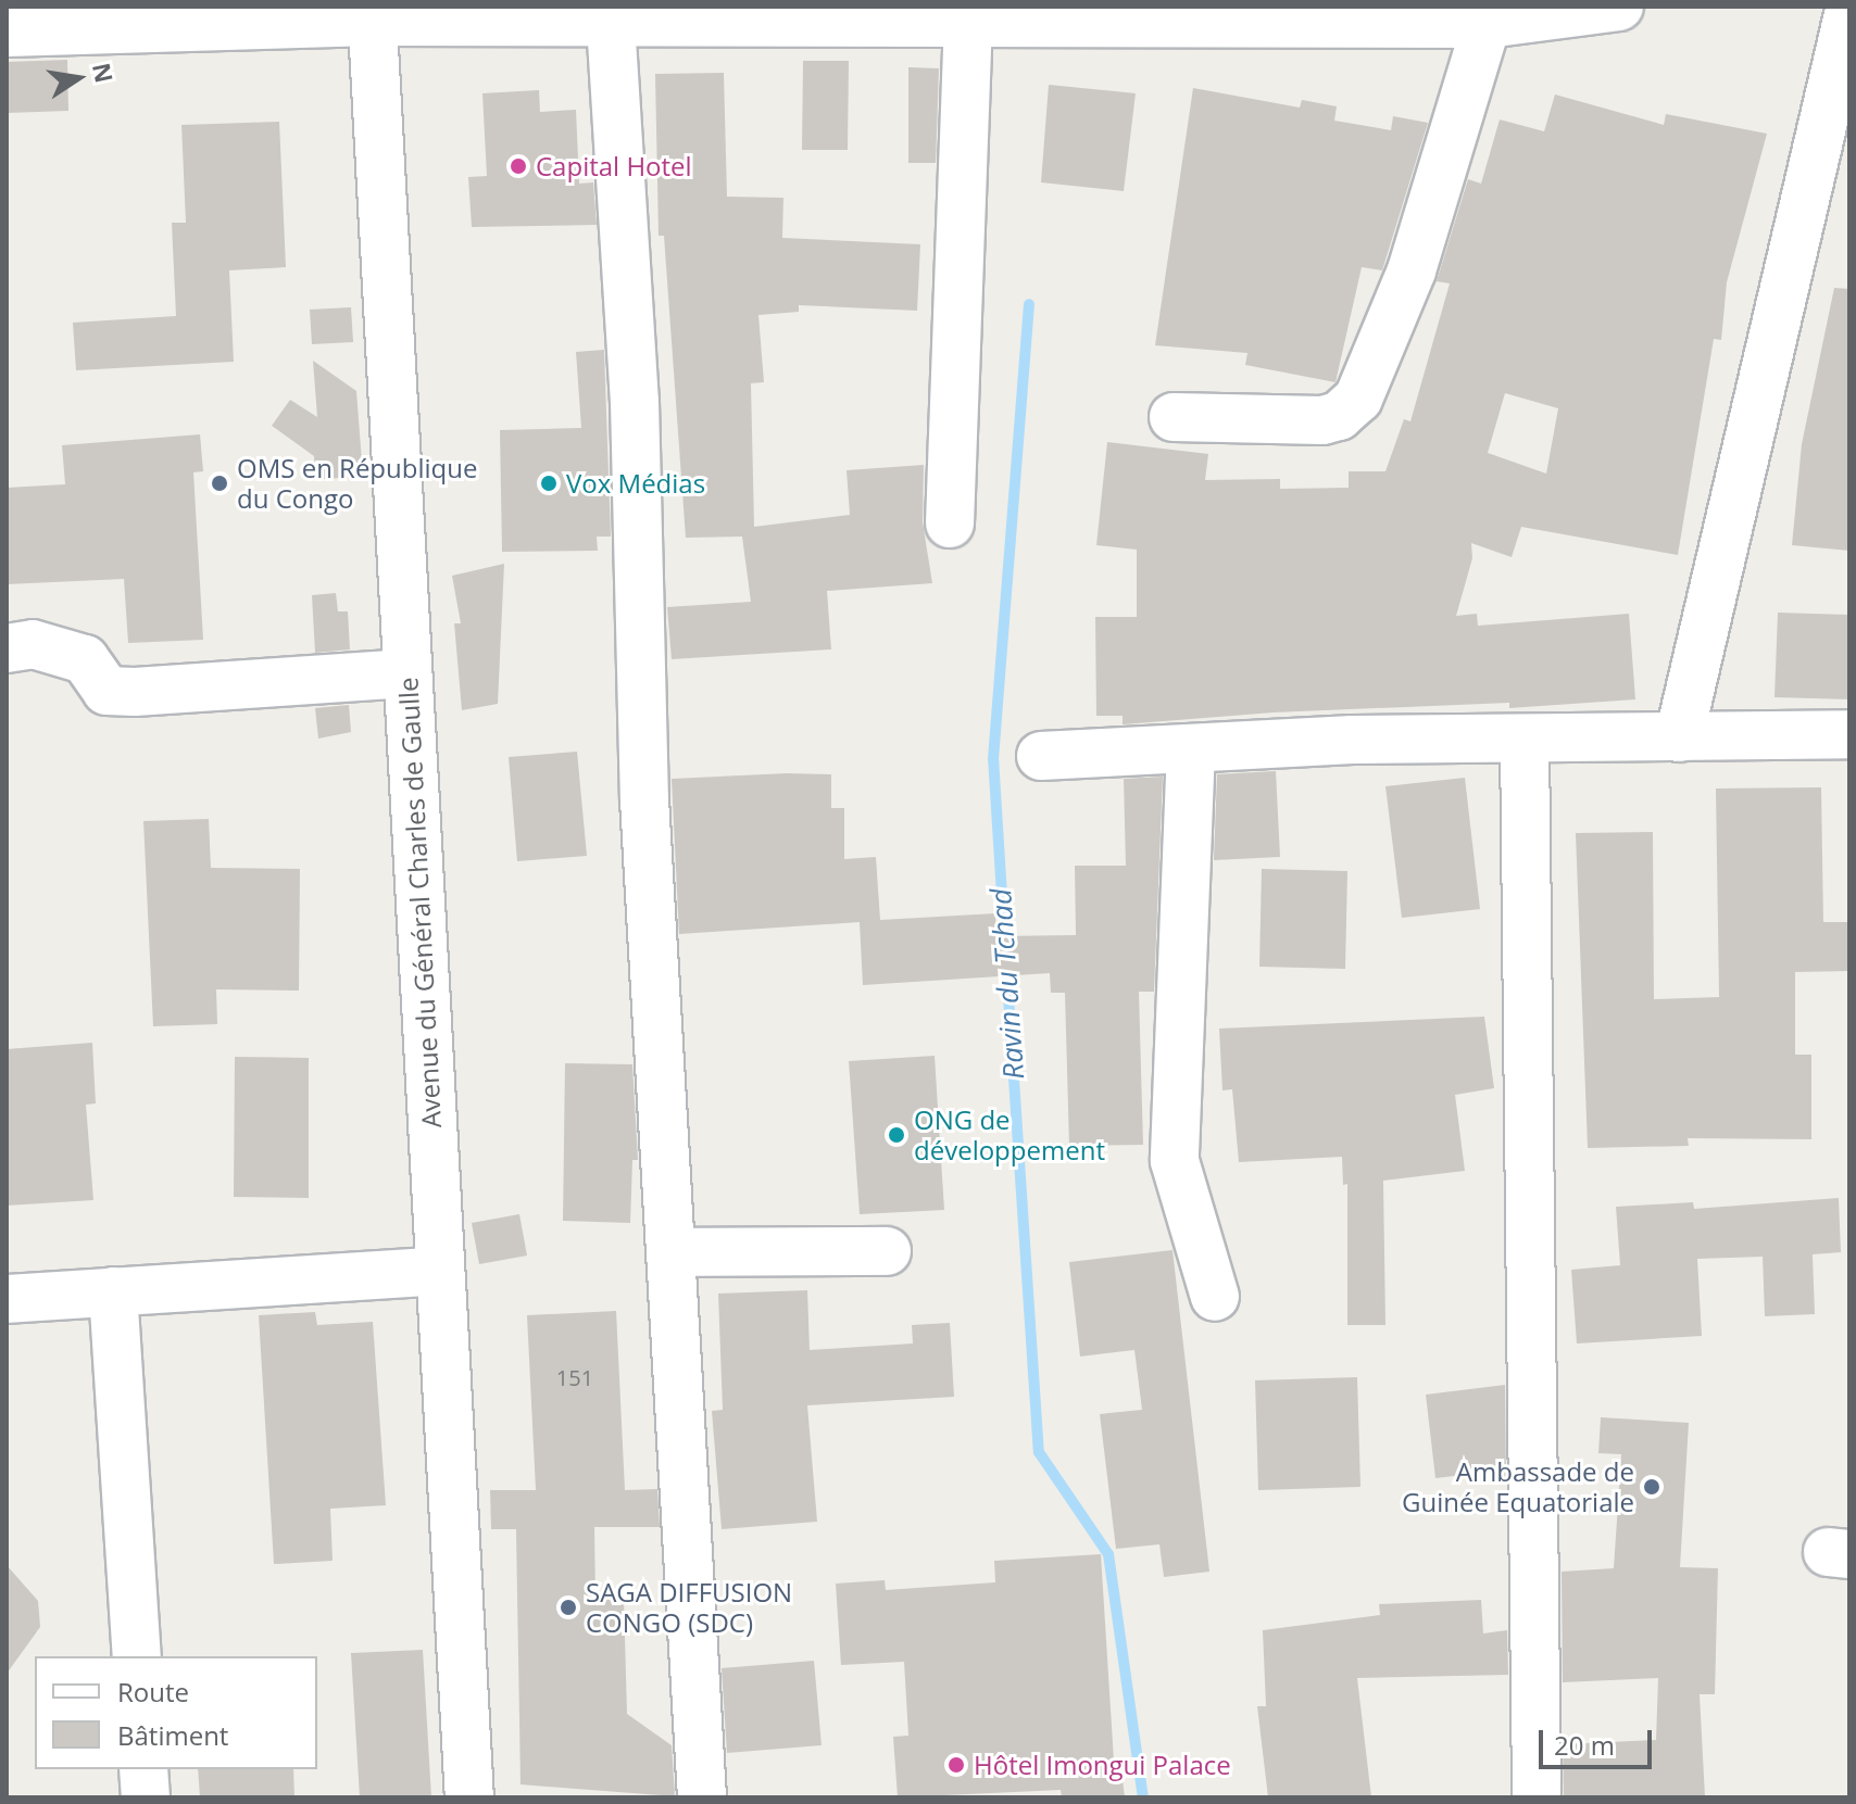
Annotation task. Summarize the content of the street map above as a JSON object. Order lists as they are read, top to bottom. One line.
{"streets":{"street":["Avenue du Général Charles de Gaulle"]},"water":["Ravin du Tchad"],"places":["Capital Hotel","OMS en République du Congo","Vox Médias","ONG de développement","Ambassade de Guinée Equatoriale","SAGA DIFFUSION CONGO (SDC)","Hôtel Imongui Palace"],"house_numbers":["151"],"legend":["Route","Bâtiment"],"scale_bar":"20 m","north":"right"}
